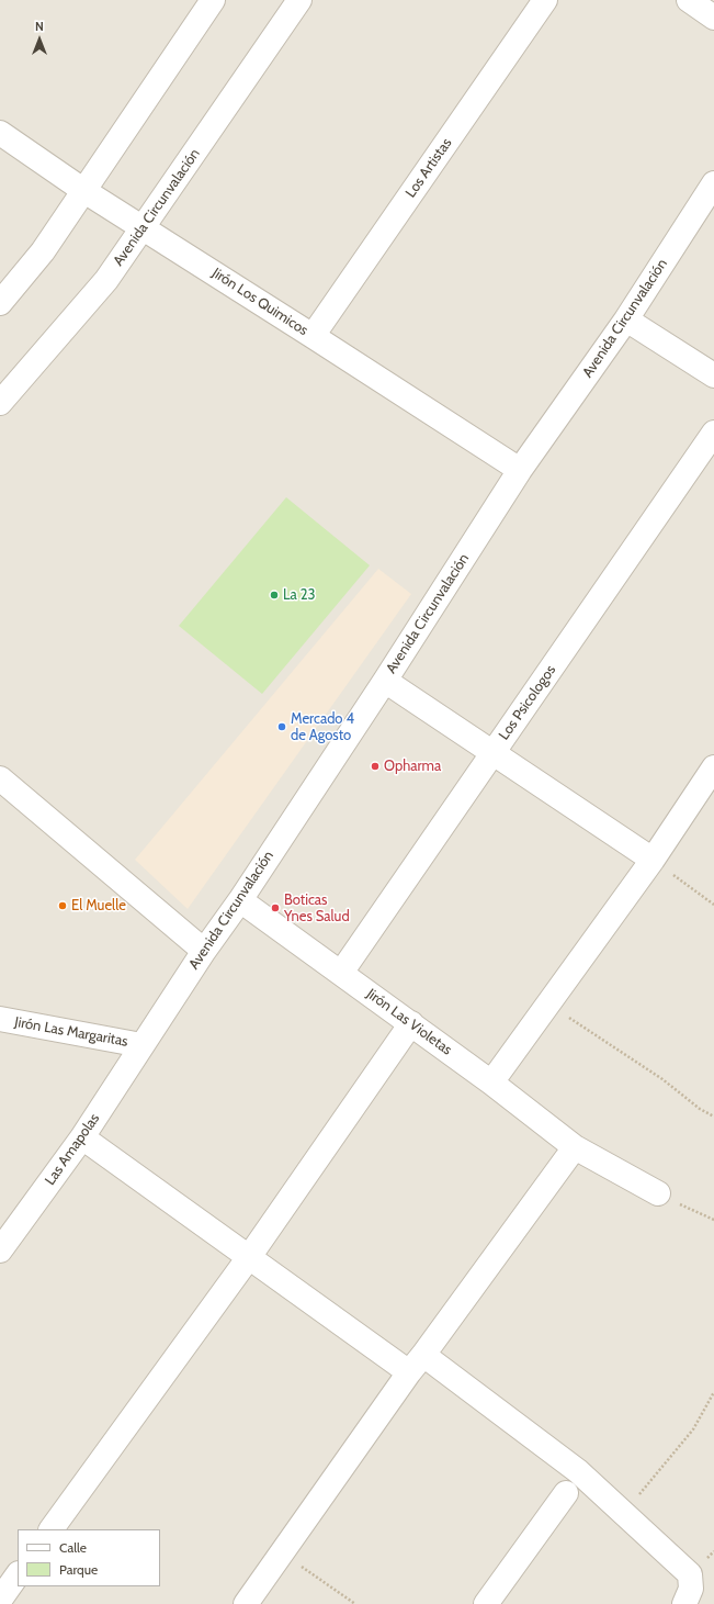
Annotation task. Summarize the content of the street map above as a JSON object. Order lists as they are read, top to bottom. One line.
{"streets":{"street":["Los Artistas","Avenida Circunvalación","Jirón Los Quimicos","Los Psicologos","Jirón Las Violetas","Jirón Las Margaritas","Las Amapolas"]},"crossings":[["Los Artistas","Jirón Los Quimicos"],["Avenida Circunvalación","Jirón Los Quimicos"],["Avenida Circunvalación","Jirón Las Violetas"],["Avenida Circunvalación","Jirón Las Margaritas"],["Avenida Circunvalación","Las Amapolas"],["Los Psicologos","Jirón Las Violetas"],["Jirón Las Margaritas","Las Amapolas"]],"places":["La 23","Mercado 4 de Agosto","Opharma","El Muelle","Boticas Ynes Salud"],"legend":["Calle","Parque"],"north":"top"}
